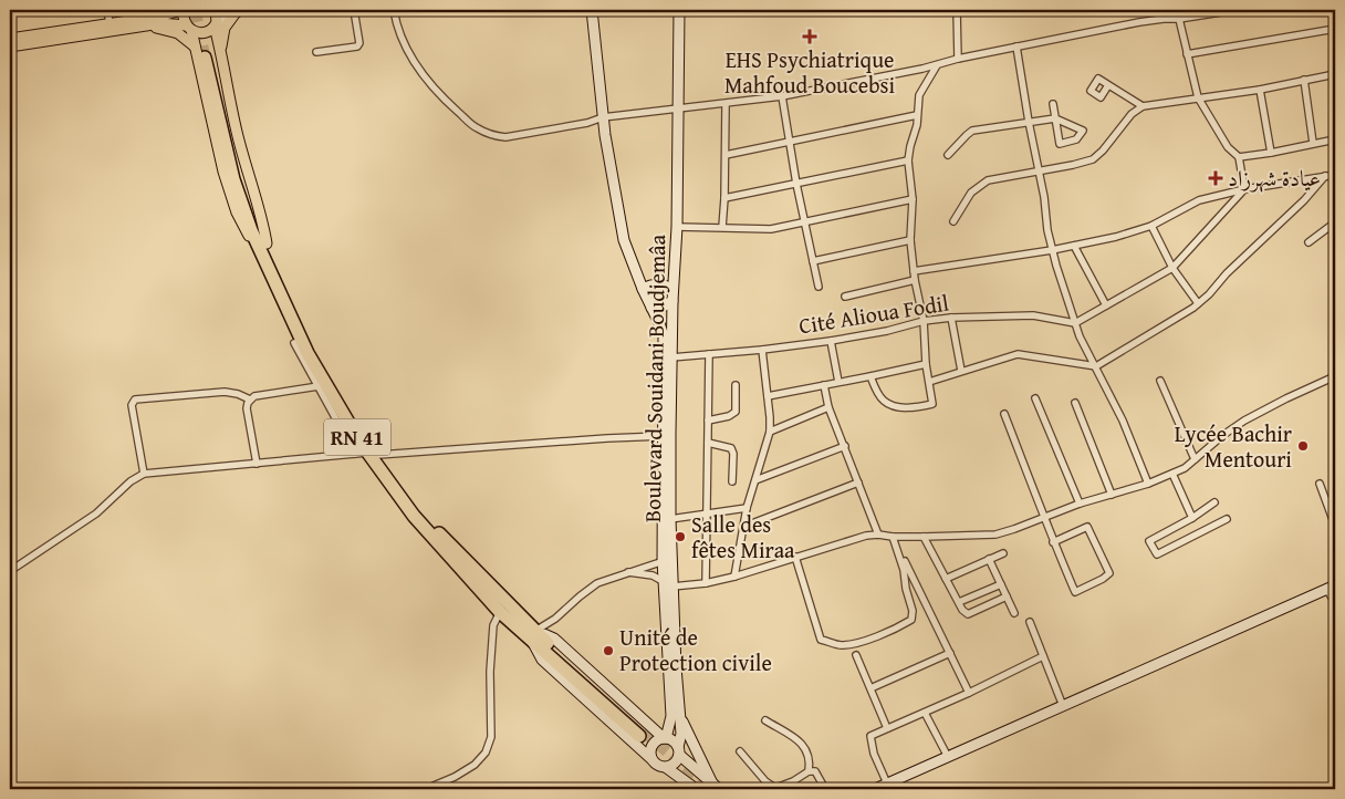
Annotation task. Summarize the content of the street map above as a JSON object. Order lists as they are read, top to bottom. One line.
{"streets":{"highway":["RN 41"],"main road":["Boulevard Souidani Boudjemâa"],"street":["Cité Alioua Fodil"]},"crossings":[["Cité Alioua Fodil","Boulevard Souidani Boudjemâa"]],"places":{"health":["EHS Psychiatrique Mahfoud Boucebsi","عيادة شهرزاد"],"other":["Lycée Bachir Mentouri","Salle des fêtes Miraa","Unité de Protection civile"]}}
